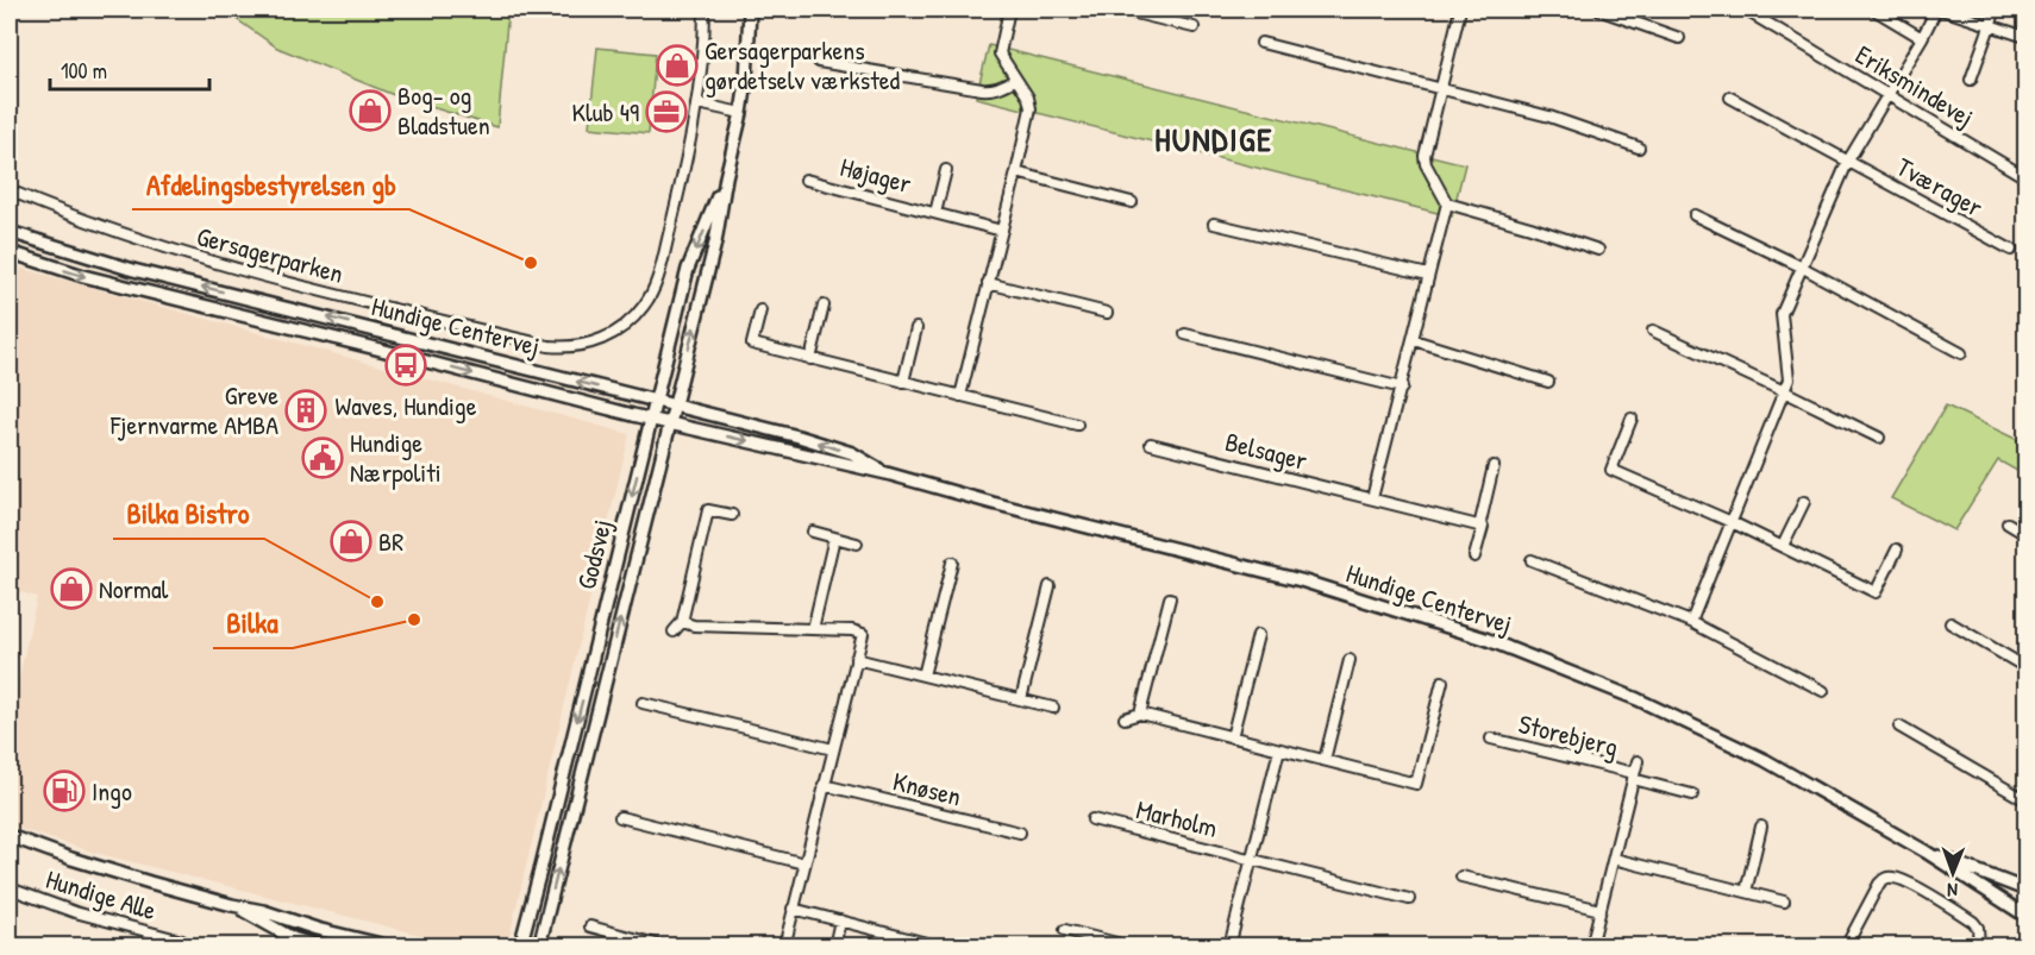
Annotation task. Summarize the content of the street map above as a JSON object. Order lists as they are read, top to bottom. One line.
{"streets":{"street":["Eriksmindevej","Højager","Tværager","Gersagerparken","Hundige Centervej","Belsager","Godsvej","Storebjerg","Knøsen","Marholm","Hundige Alle"]},"crossings":[["Hundige Centervej","Godsvej"]],"districts":["HUNDIGE"],"places":{"shop":["Gersagerparkens gørdetselv værksted","Bog- og Bladstuen","BR","Normal"],"office":["Klub 49"],"other":["Afdelingsbestyrelsen gb","Bilka Bistro","Bilka"],"bus stop":["Waves, Hundige"],"building":["Greve Fjernvarme AMBA"],"public building":["Hundige Nærpoliti"],"fuel station":["Ingo"]},"scale_bar":"100 m","north":"bottom"}
